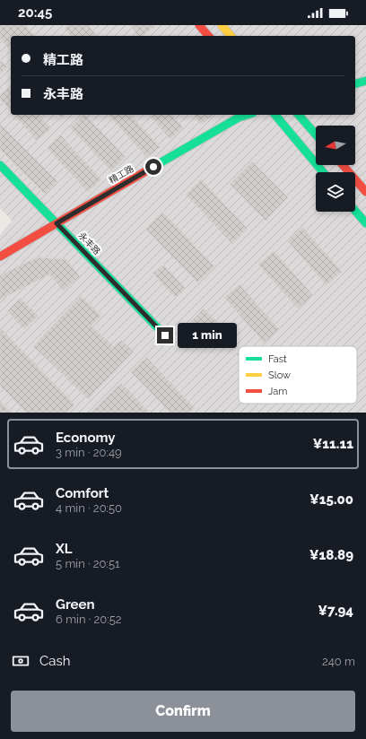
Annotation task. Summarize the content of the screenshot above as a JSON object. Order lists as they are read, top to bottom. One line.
{"streets":{"street":["精工路","永丰路"]},"crossings":[["精工路","永丰路"]],"legend":["Fast","Slow","Jam"],"north":"left","page":{"status":"20:45","banner":["精工路","永丰路"],"bubble":"1 min","list":[{"name":"Economy","note":"3 min · 20:49","value":"¥11.11"},{"name":"Comfort","note":"4 min · 20:50","value":"¥15.00"},{"name":"XL","note":"5 min · 20:51","value":"¥18.89"},{"name":"Green","note":"6 min · 20:52","value":"¥7.94"}],"pay":["Cash","240 m"],"buttons":"Confirm"}}
